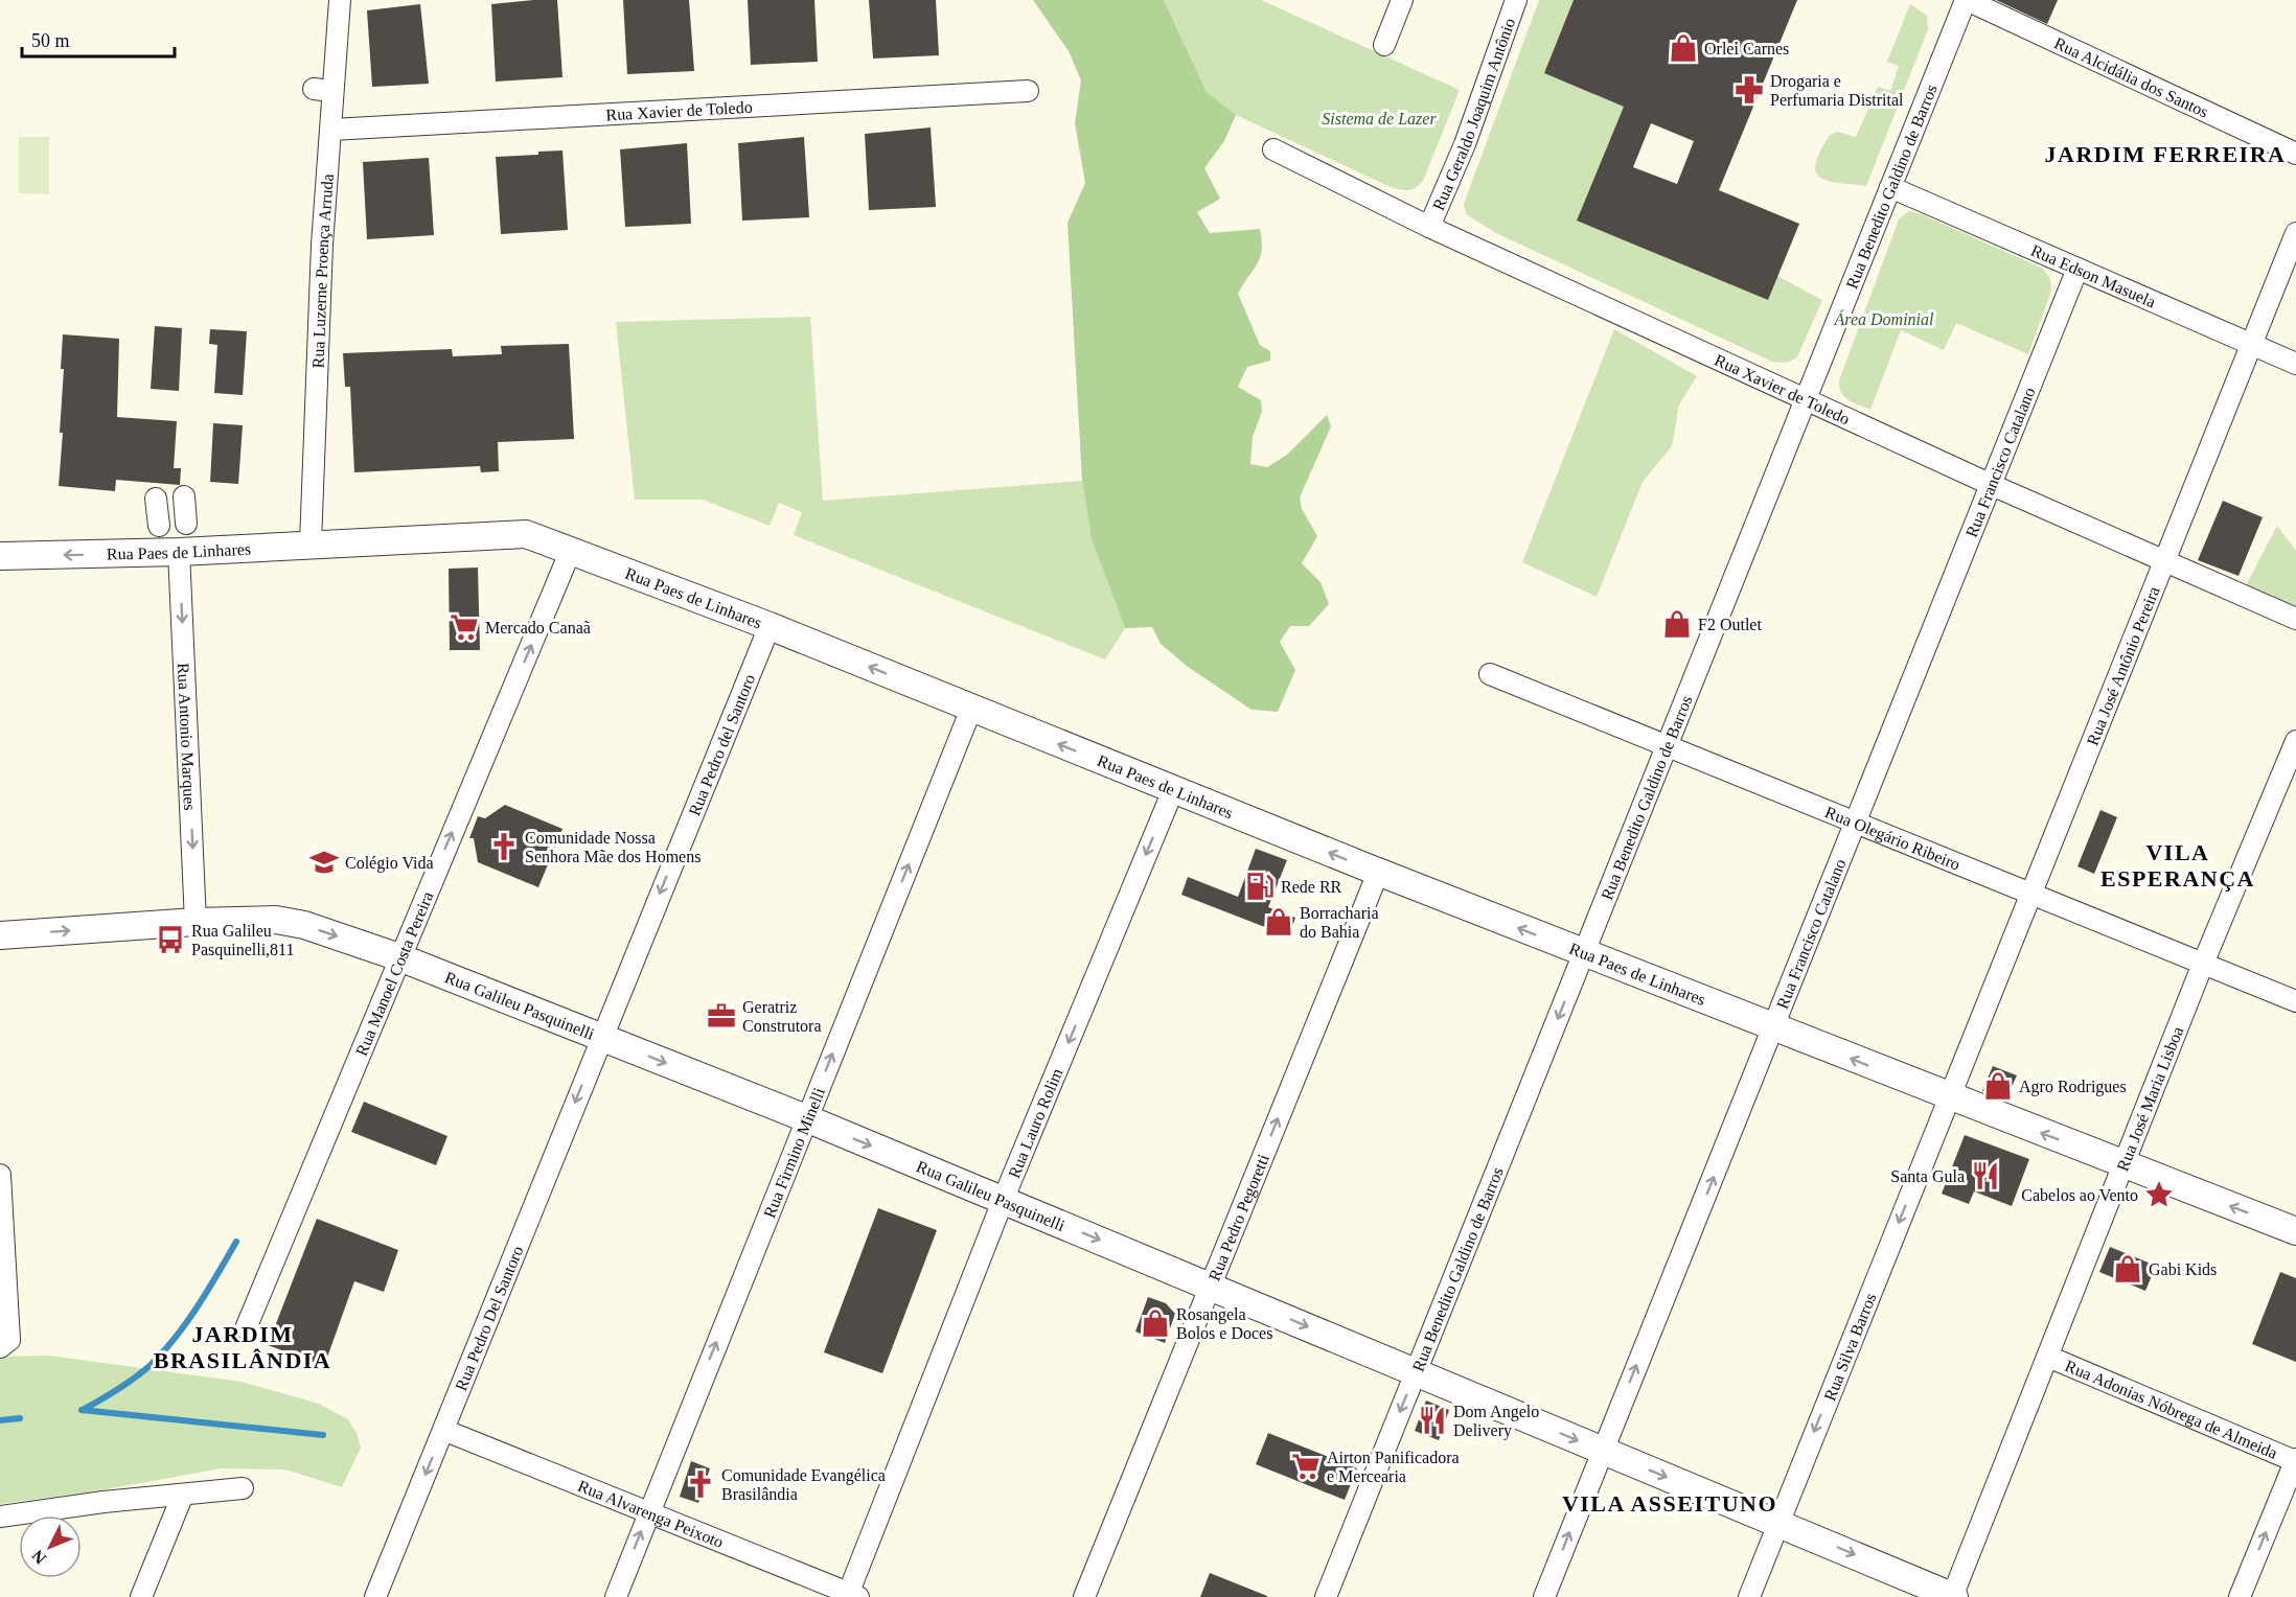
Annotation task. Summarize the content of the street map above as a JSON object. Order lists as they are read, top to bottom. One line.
{"streets":{"street":["Rua Alcidália dos Santos","Rua Xavier de Toledo","Rua Geraldo Joaquim Antônio","Rua Benedito Galdino de Barros","Rua Luzerne Proença Arruda","Rua Edson Masuela","Rua Francisco Catalano","Rua Paes de Linhares","Rua José Antônio Pereira","Rua Antonio Marques","Rua Pedro del Santoro","Rua Olegário Ribeiro","Rua Manoel Costa Pereira","Rua Galileu Pasquinelli","Rua José Maria Lisboa","Rua Lauro Rolim","Rua Firmino Minelli","Rua Pedro Pegoretti","Rua Pedro Del Santoro","Rua Silva Barros","Rua Adonias Nóbrega de Almeida","Rua Alvarenga Peixoto"]},"crossings":[["Rua Alcidália dos Santos","Rua Benedito Galdino de Barros"],["Rua Xavier de Toledo","Rua Geraldo Joaquim Antônio"],["Rua Xavier de Toledo","Rua Benedito Galdino de Barros"],["Rua Xavier de Toledo","Rua Luzerne Proença Arruda"],["Rua Xavier de Toledo","Rua Francisco Catalano"],["Rua Xavier de Toledo","Rua José Antônio Pereira"],["Rua Benedito Galdino de Barros","Rua Edson Masuela"],["Rua Benedito Galdino de Barros","Rua Paes de Linhares"],["Rua Benedito Galdino de Barros","Rua Olegário Ribeiro"],["Rua Benedito Galdino de Barros","Rua Galileu Pasquinelli"],["Rua Luzerne Proença Arruda","Rua Paes de Linhares"],["Rua Edson Masuela","Rua Francisco Catalano"],["Rua Edson Masuela","Rua José Antônio Pereira"],["Rua Francisco Catalano","Rua Paes de Linhares"],["Rua Francisco Catalano","Rua Olegário Ribeiro"],["Rua Francisco Catalano","Rua Galileu Pasquinelli"],["Rua Paes de Linhares","Rua José Antônio Pereira"],["Rua Paes de Linhares","Rua Antonio Marques"],["Rua Paes de Linhares","Rua Pedro del Santoro"],["Rua Paes de Linhares","Rua Manoel Costa Pereira"],["Rua Paes de Linhares","Rua José Maria Lisboa"],["Rua Paes de Linhares","Rua Lauro Rolim"],["Rua Paes de Linhares","Rua Firmino Minelli"],["Rua Paes de Linhares","Rua Pedro Pegoretti"],["Rua Paes de Linhares","Rua Silva Barros"],["Rua José Antônio Pereira","Rua Olegário Ribeiro"],["Rua José Antônio Pereira","Rua Silva Barros"],["Rua Antonio Marques","Rua Galileu Pasquinelli"],["Rua Pedro del Santoro","Rua Galileu Pasquinelli"],["Rua Pedro del Santoro","Rua Pedro Del Santoro"],["Rua Olegário Ribeiro","Rua José Maria Lisboa"],["Rua Manoel Costa Pereira","Rua Galileu Pasquinelli"],["Rua Galileu Pasquinelli","Rua José Maria Lisboa"],["Rua Galileu Pasquinelli","Rua Lauro Rolim"],["Rua Galileu Pasquinelli","Rua Firmino Minelli"],["Rua Galileu Pasquinelli","Rua Pedro Pegoretti"],["Rua Galileu Pasquinelli","Rua Pedro Del Santoro"],["Rua Galileu Pasquinelli","Rua Silva Barros"],["Rua José Maria Lisboa","Rua Adonias Nóbrega de Almeida"],["Rua Lauro Rolim","Rua Alvarenga Peixoto"],["Rua Firmino Minelli","Rua Alvarenga Peixoto"],["Rua Pedro Del Santoro","Rua Alvarenga Peixoto"]],"one_way":["Rua Benedito Galdino de Barros","Rua Francisco Catalano","Rua Paes de Linhares","Rua Antonio Marques","Rua Pedro del Santoro","Rua Manoel Costa Pereira","Rua Galileu Pasquinelli","Rua Lauro Rolim","Rua Firmino Minelli","Rua Pedro Pegoretti","Rua Pedro Del Santoro","Rua Silva Barros"],"districts":["JARDIM FERREIRA","VILA ESPERANÇA","JARDIM BRASILÂNDIA","VILA ASSEITUNO"],"parks":["Sistema de Lazer","Área Dominial"],"places":{"shop":["Orlei Carnes","F2 Outlet","Borracharia do Bahia","Agro Rodrigues","Gabi Kids","Rosangela Bolos e Doces"],"pharmacy":["Drogaria e Perfumaria Distrital"],"supermarket":["Mercado Canaã","Airton Panificadora e Mercearia"],"church":["Comunidade Nossa Senhora Mãe dos Homens","Comunidade Evangélica Brasilândia"],"school or university":["Colégio Vida"],"fuel station":["Rede RR"],"bus stop":["Rua Galileu Pasquinelli,811"],"office":["Geratriz Construtora"],"restaurant":["Santa Gula","Dom Angelo Delivery"],"place":["Cabelos ao Vento"]},"scale_bar":"50 m","north":"bottom left"}
